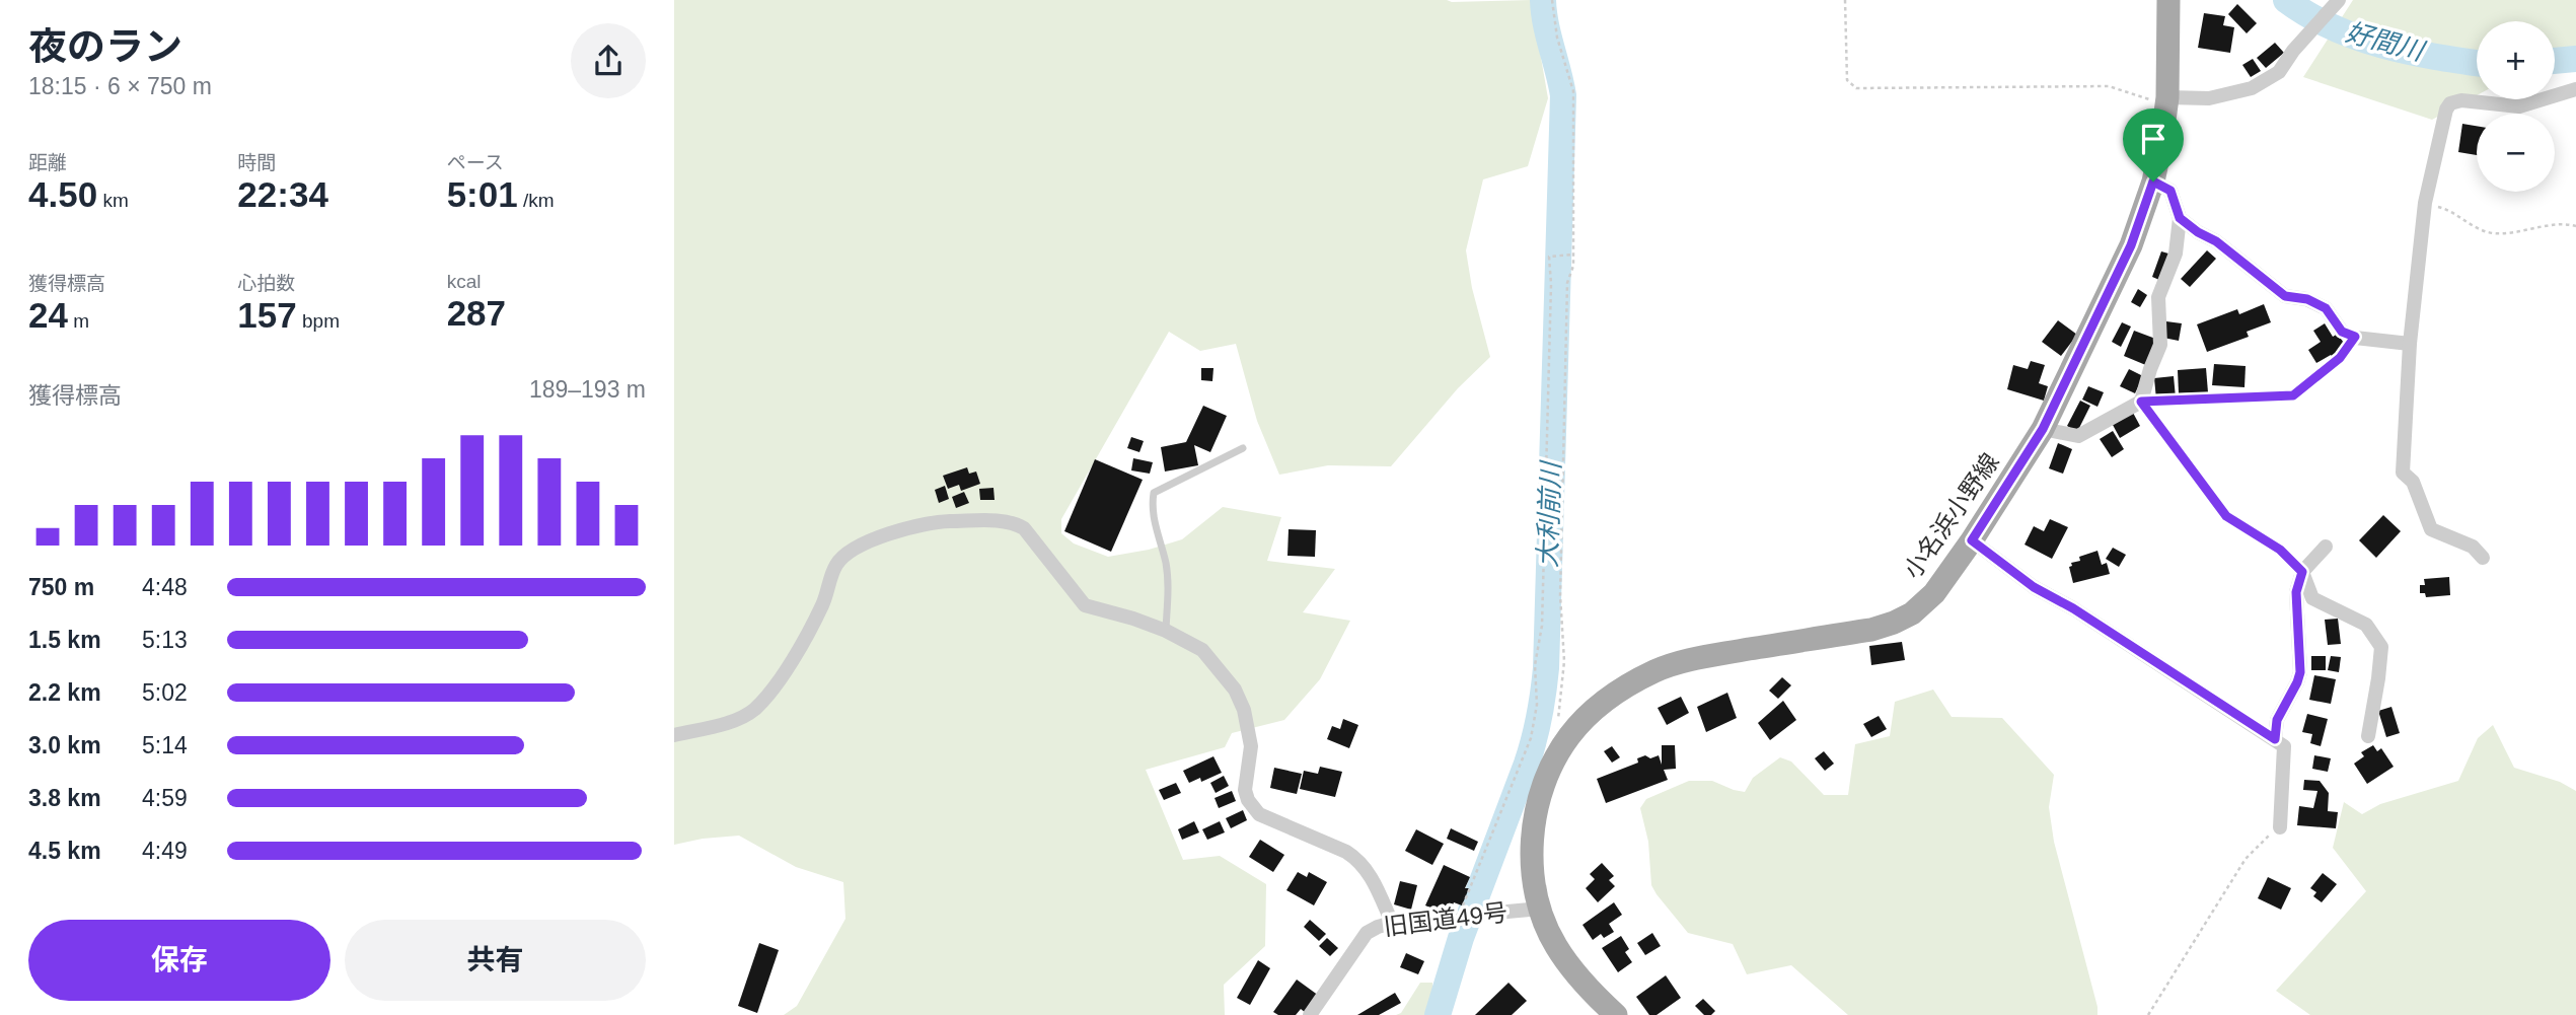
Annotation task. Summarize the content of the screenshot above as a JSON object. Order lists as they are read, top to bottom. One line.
{"streets":{"main road":["小名浜小野線"],"street":["旧国道49号"]},"crossings":[["小名浜小野線","旧国道49号"]],"water":["好間川","大利前川"],"page":{"heading":["夜のラン","18:15 · 6 × 750 m"],"map_buttons":["+","−"],"stats":[["距離","4.50 km"],["時間","22:34"],["ペース","5:01 /km"],["獲得標高","24 m"],["心拍数","157 bpm"],["kcal","287"]],"chart":["獲得標高","189–193 m"],"list":[{"name":"750 m","note":"4:48"},{"name":"1.5 km","note":"5:13"},{"name":"2.2 km","note":"5:02"},{"name":"3.0 km","note":"5:14"},{"name":"3.8 km","note":"4:59"},{"name":"4.5 km","note":"4:49"}],"buttons":["保存","共有"]}}
